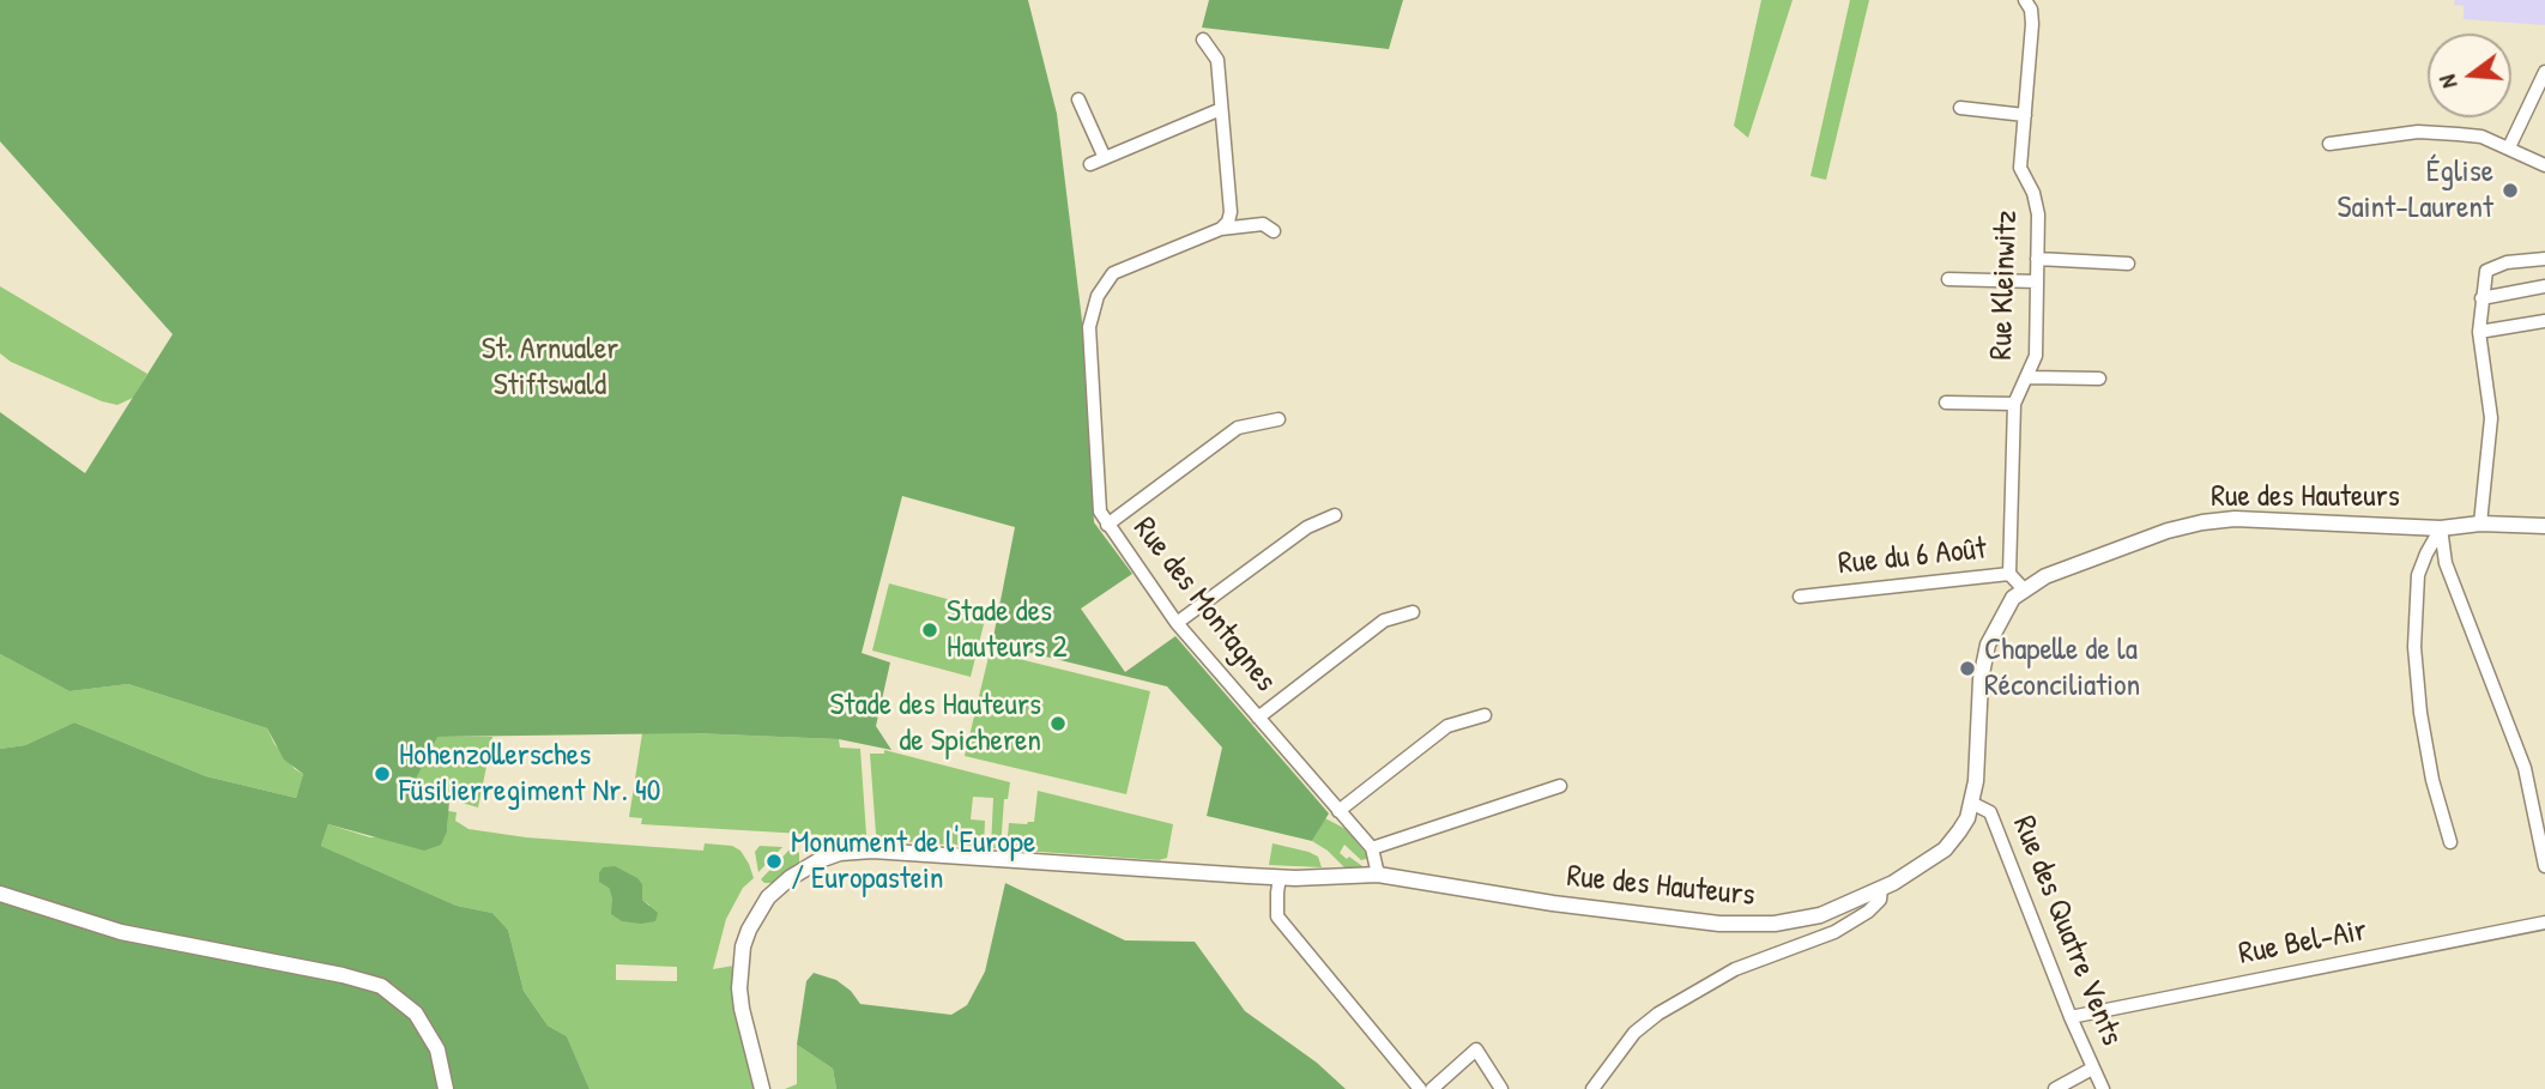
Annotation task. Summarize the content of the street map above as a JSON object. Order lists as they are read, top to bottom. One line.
{"streets":{"street":["Rue Kleinwitz","Rue des Hauteurs","Rue du 6 Août","Rue des Montagnes","Rue des Quatre Vents","Rue Bel-Air"]},"crossings":[["Rue Kleinwitz","Rue du 6 Août"],["Rue des Hauteurs","Rue du 6 Août"],["Rue des Hauteurs","Rue des Montagnes"],["Rue des Hauteurs","Rue des Quatre Vents"],["Rue des Quatre Vents","Rue Bel-Air"]],"parks":["St. Arnualer Stiftswald"],"places":["Église Saint-Laurent","Stade des Hauteurs 2","Chapelle de la Réconciliation","Stade des Hauteurs de Spicheren","Hohenzollersches Füsilierregiment Nr. 40","Monument de l'Europe / Europastein"],"north":"left"}
